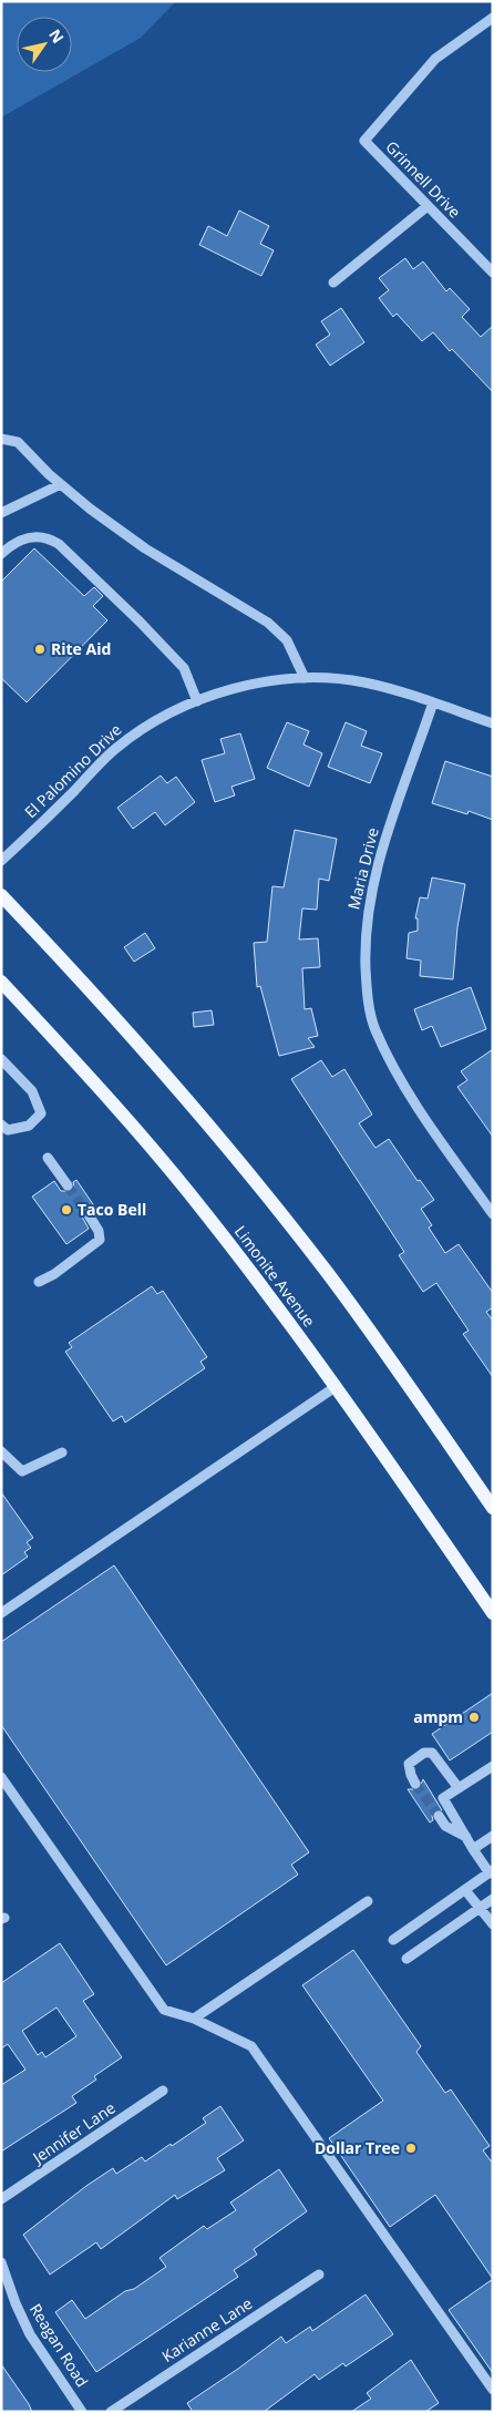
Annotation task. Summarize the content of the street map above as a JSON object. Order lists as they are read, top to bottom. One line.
{"streets":{"main road":["Limonite Avenue"],"street":["Grinnell Drive","El Palomino Drive","Maria Drive","Jennifer Lane","Karianne Lane","Reagan Road"]},"crossings":[["El Palomino Drive","Maria Drive"]],"places":["Rite Aid","Taco Bell","ampm","Dollar Tree"],"north":"top right"}
